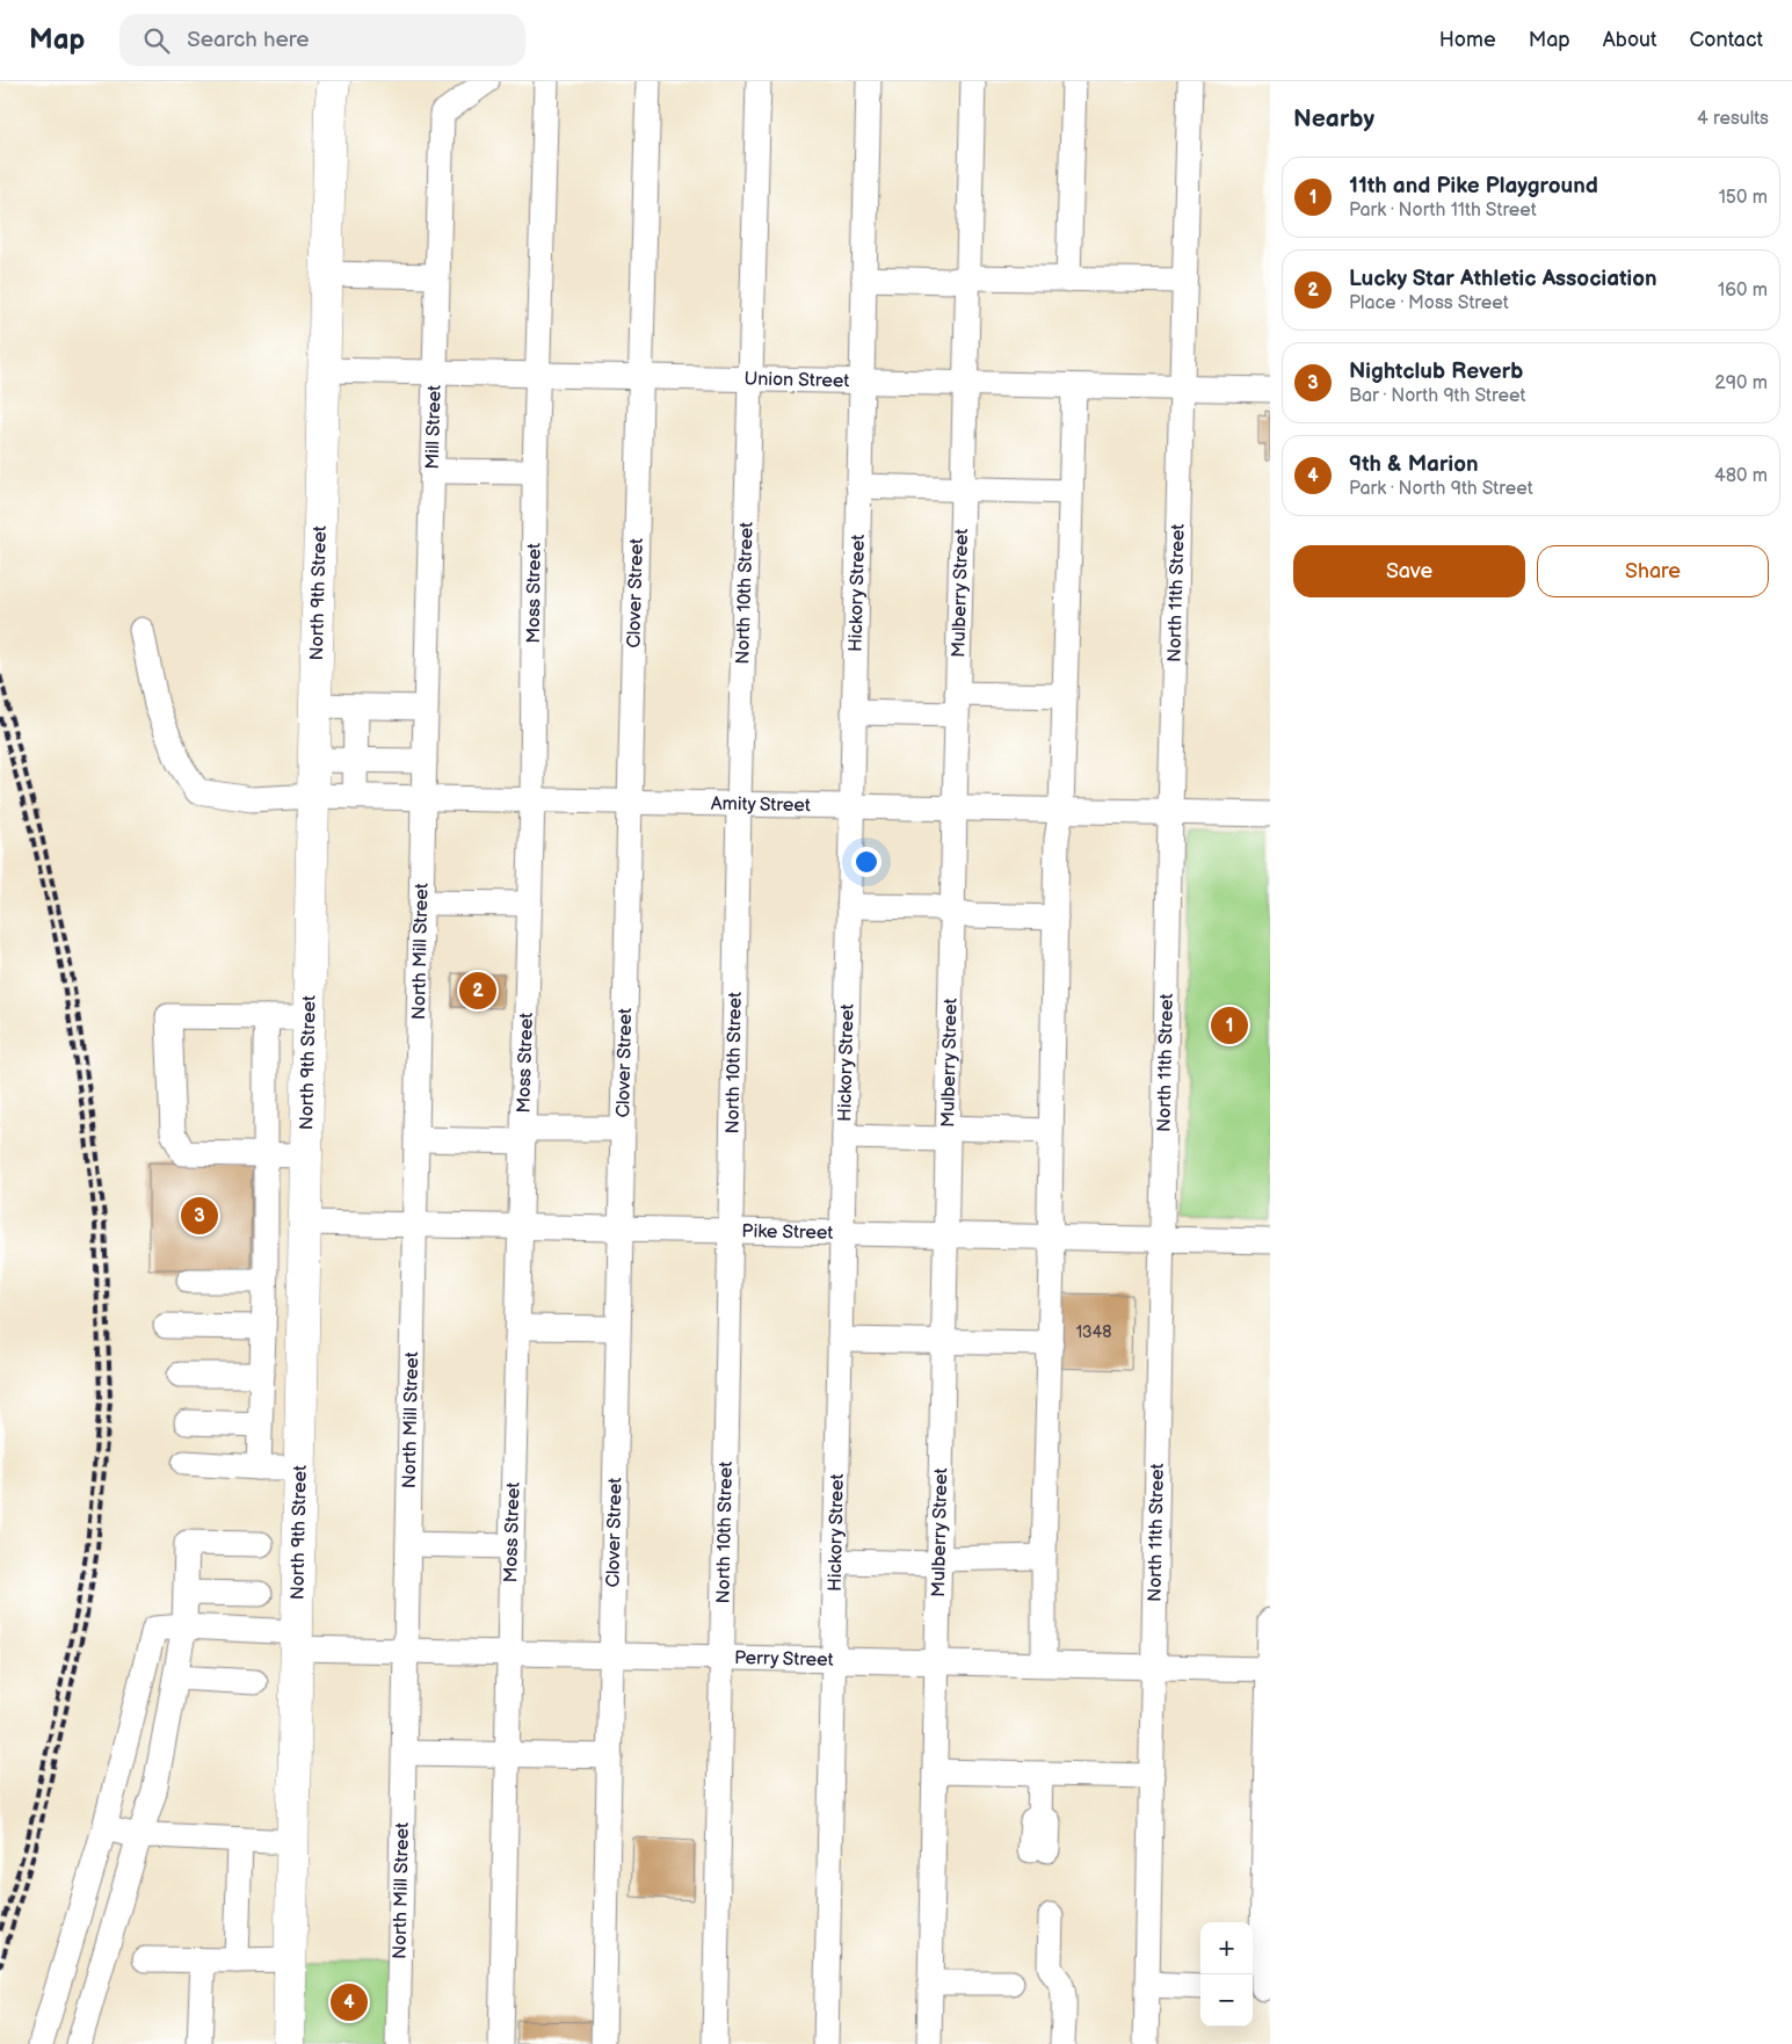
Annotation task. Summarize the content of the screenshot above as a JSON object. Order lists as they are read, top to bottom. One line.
{"streets":{"main road":["North 9th Street"],"street":["Union Street","Mill Street","Moss Street","Clover Street","North 10th Street","Hickory Street","Mulberry Street","North 11th Street","Amity Street","North Mill Street","Pike Street","Perry Street"]},"crossings":[["Union Street","Mill Street"],["Union Street","North 9th Street"],["Union Street","Moss Street"],["Union Street","Clover Street"],["Union Street","North 10th Street"],["Union Street","Hickory Street"],["Union Street","Mulberry Street"],["Union Street","North 11th Street"],["Mill Street","Amity Street"],["Mill Street","North Mill Street"],["North 9th Street","Amity Street"],["North 9th Street","Pike Street"],["North 9th Street","Perry Street"],["Moss Street","Amity Street"],["Moss Street","Pike Street"],["Moss Street","Perry Street"],["Clover Street","Amity Street"],["Clover Street","Pike Street"],["Clover Street","Perry Street"],["North 10th Street","Amity Street"],["North 10th Street","Pike Street"],["North 10th Street","Perry Street"],["Hickory Street","Amity Street"],["Hickory Street","Pike Street"],["Hickory Street","Perry Street"],["Mulberry Street","Amity Street"],["Mulberry Street","Pike Street"],["Mulberry Street","Perry Street"],["North 11th Street","Amity Street"],["North 11th Street","Pike Street"],["North 11th Street","Perry Street"],["Amity Street","North Mill Street"],["North Mill Street","Pike Street"],["North Mill Street","Perry Street"]],"house_numbers":["1348"],"page":{"header":"Map","search":"Search here","nav":["Home","Map","About","Contact"],"heading":["Nearby","4 results"],"list":[{"mark":"1","name":"11th and Pike Playground","note":"Park · North 11th Street","value":"150 m"},{"mark":"2","name":"Lucky Star Athletic Association","note":"Place · Moss Street","value":"160 m"},{"mark":"3","name":"Nightclub Reverb","note":"Bar · North 9th Street","value":"290 m"},{"mark":"4","name":"9th & Marion","note":"Park · North 9th Street","value":"480 m"}],"buttons":["Save","Share"],"pins":["2","1","3","4"],"map_buttons":["+","−"]}}
